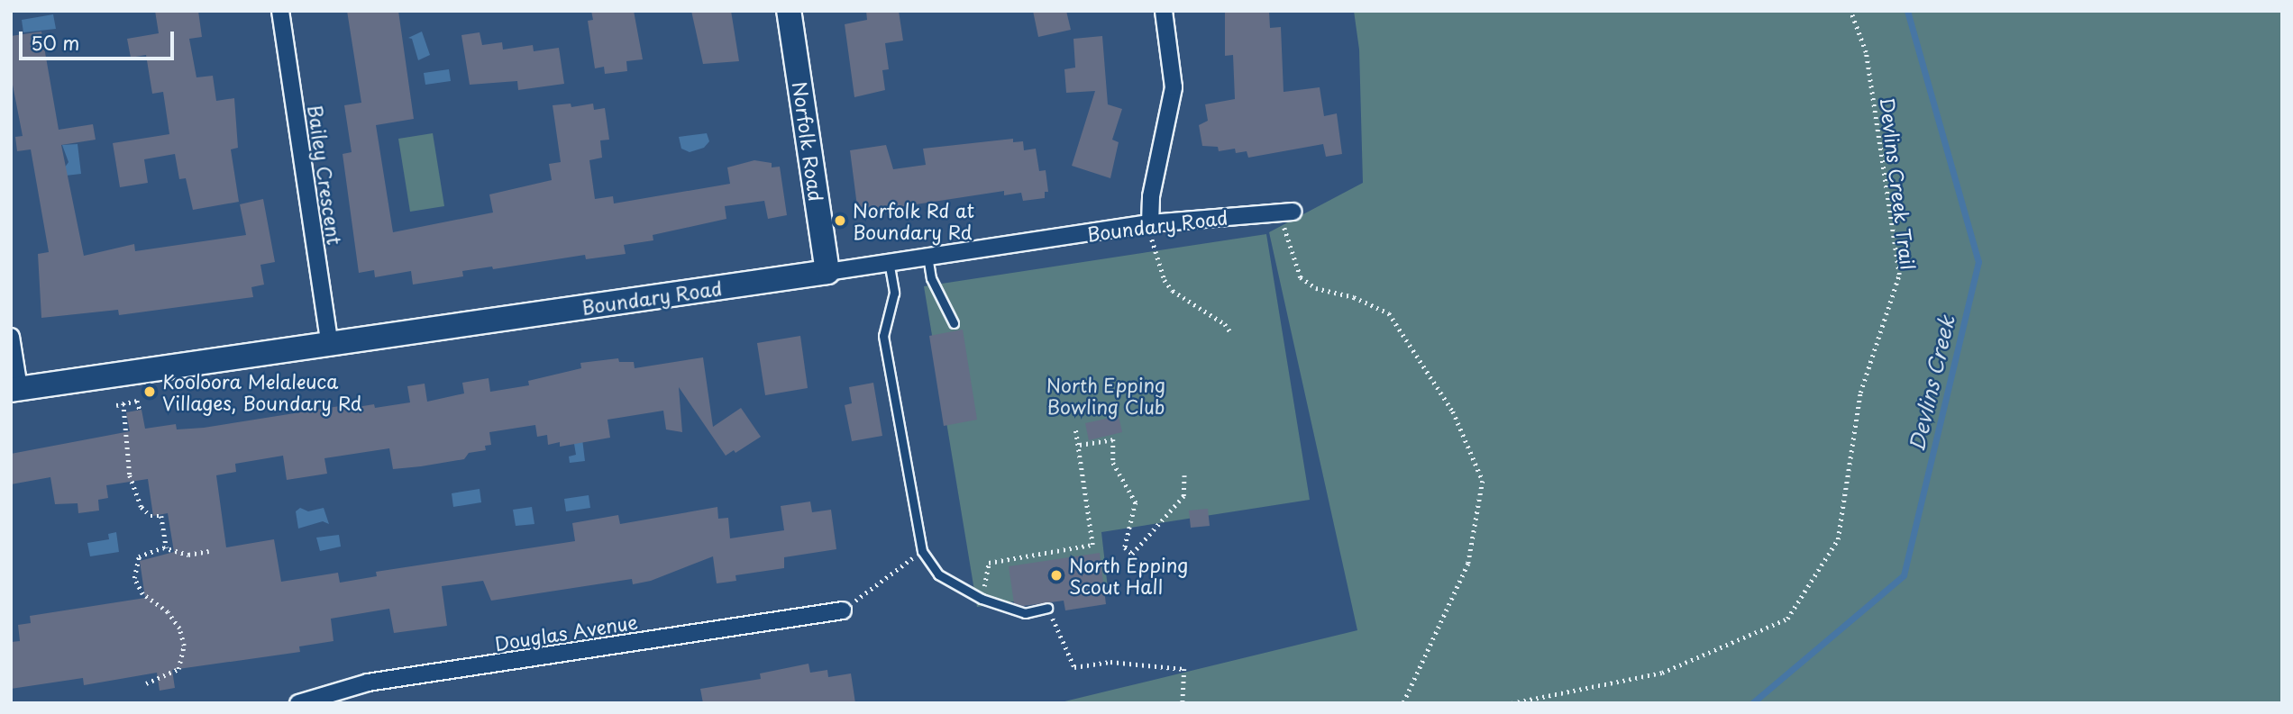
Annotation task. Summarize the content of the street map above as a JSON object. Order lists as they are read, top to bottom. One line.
{"streets":{"street":["Norfolk Road","Bailey Crescent","Boundary Road","Douglas Avenue"],"path":["Devlins Creek Trail"]},"crossings":[["Norfolk Road","Boundary Road"],["Bailey Crescent","Boundary Road"]],"water":["Devlins Creek"],"parks":["North Epping Bowling Club"],"places":["Norfolk Rd at Boundary Rd","Kooloora Melaleuca Villages, Boundary Rd","North Epping Scout Hall"],"scale_bar":"50 m"}
